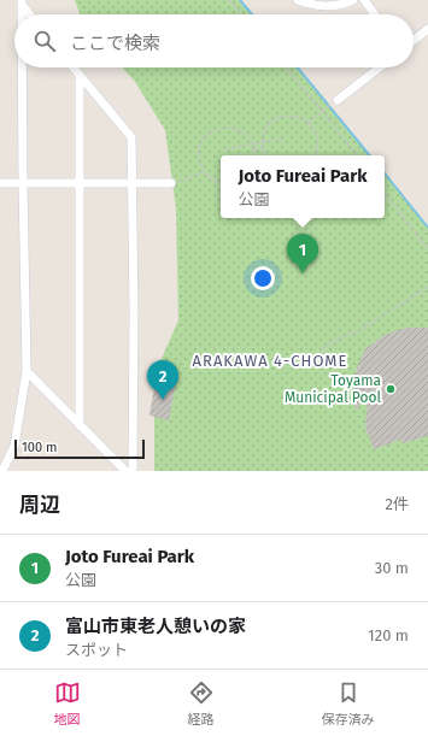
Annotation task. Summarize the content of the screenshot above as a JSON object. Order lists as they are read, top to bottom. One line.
{"districts":["ARAKAWA 4-CHOME"],"places":["Toyama Municipal Pool"],"scale_bar":"100 m","page":{"search":"ここで検索","popup":["Joto Fureai Park","公園"],"pins":["1","2"],"scale":"100 m","heading":["周辺","2件"],"list":[{"mark":"1","name":"Joto Fureai Park","note":"公園","value":"30 m"},{"mark":"2","name":"富山市東老人憩いの家","note":"スポット","value":"120 m"}],"nav":["地図","経路","保存済み"]}}
